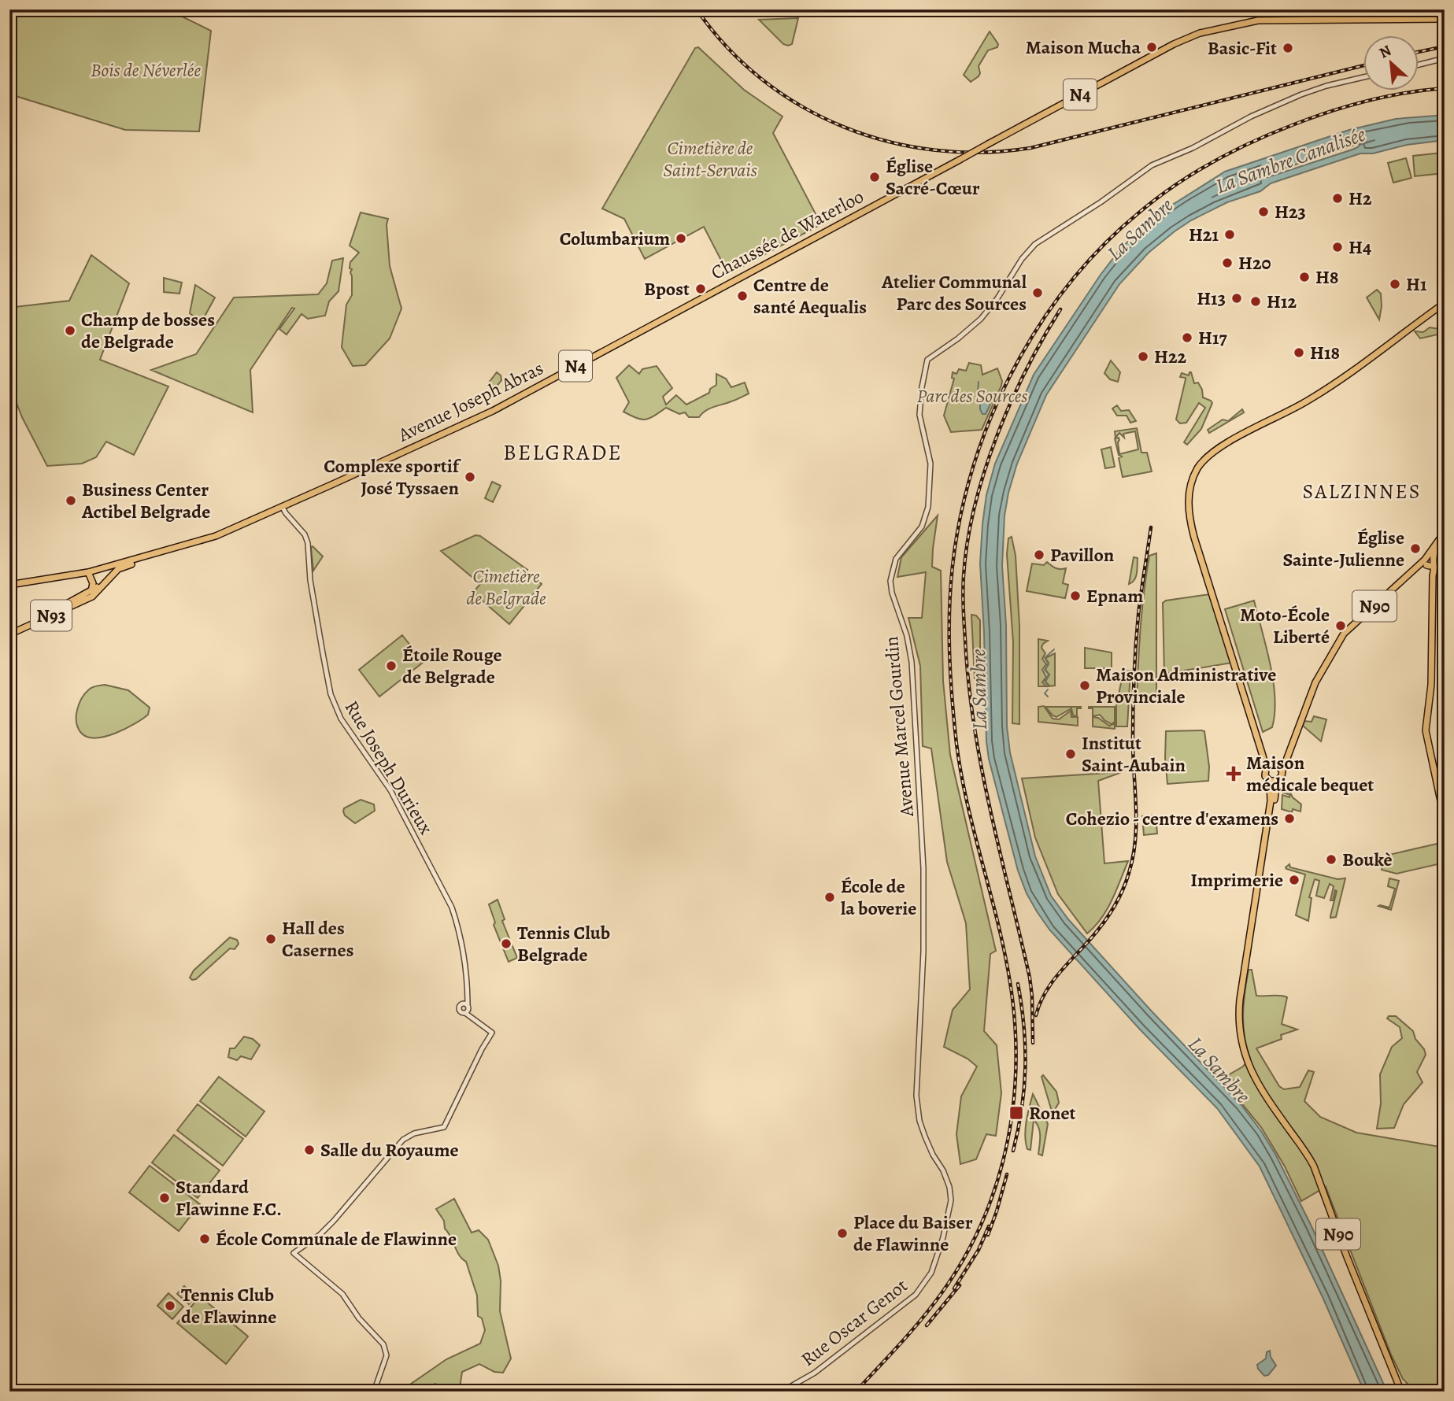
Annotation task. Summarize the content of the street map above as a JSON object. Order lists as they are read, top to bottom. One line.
{"streets":{"main road":["N4","Chaussée de Waterloo","Avenue Joseph Abras","N90","N93"],"street":["Avenue Marcel Gourdin","Rue Joseph Durieux","Rue Oscar Genot"]},"crossings":[["N4","Avenue Joseph Abras"],["N4","N93"],["N4","Rue Joseph Durieux"],["Chaussée de Waterloo","Avenue Joseph Abras"],["Avenue Joseph Abras","Rue Joseph Durieux"],["Avenue Marcel Gourdin","Rue Oscar Genot"]],"districts":["BELGRADE","SALZINNES"],"water":["La Sambre Canalisée","La Sambre"],"parks":["Bois de Néverlée","Cimetière de Saint-Servais","Parc des Sources","Cimetière de Belgrade"],"places":{"other":["Maison Mucha","Basic-Fit","Église Sacré-Cœur","H2","H23","H21","Columbarium","H4","H20","H8","H1","Bpost","Atelier Communal Parc des Sources","Centre de santé Aequalis","H13","H12","Champ de bosses de Belgrade","H17","H18","H22","Complexe sportif José Tyssaen","Business Center Actibel Belgrade","Église Sainte-Julienne","Pavillon","Epnam","Moto-École Liberté","Étoile Rouge de Belgrade","Maison Administrative Provinciale","Institut Saint-Aubain","Cohezio - centre d'examens","Boukè","Imprimerie","École de la boverie","Hall des Casernes","Tennis Club Belgrade","Salle du Royaume","Standard Flawinne F.C.","Place du Baiser de Flawinne","École Communale de Flawinne","Tennis Club de Flawinne"],"health":["Maison médicale bequet"],"transit":["Ronet"]},"north":"top left"}
